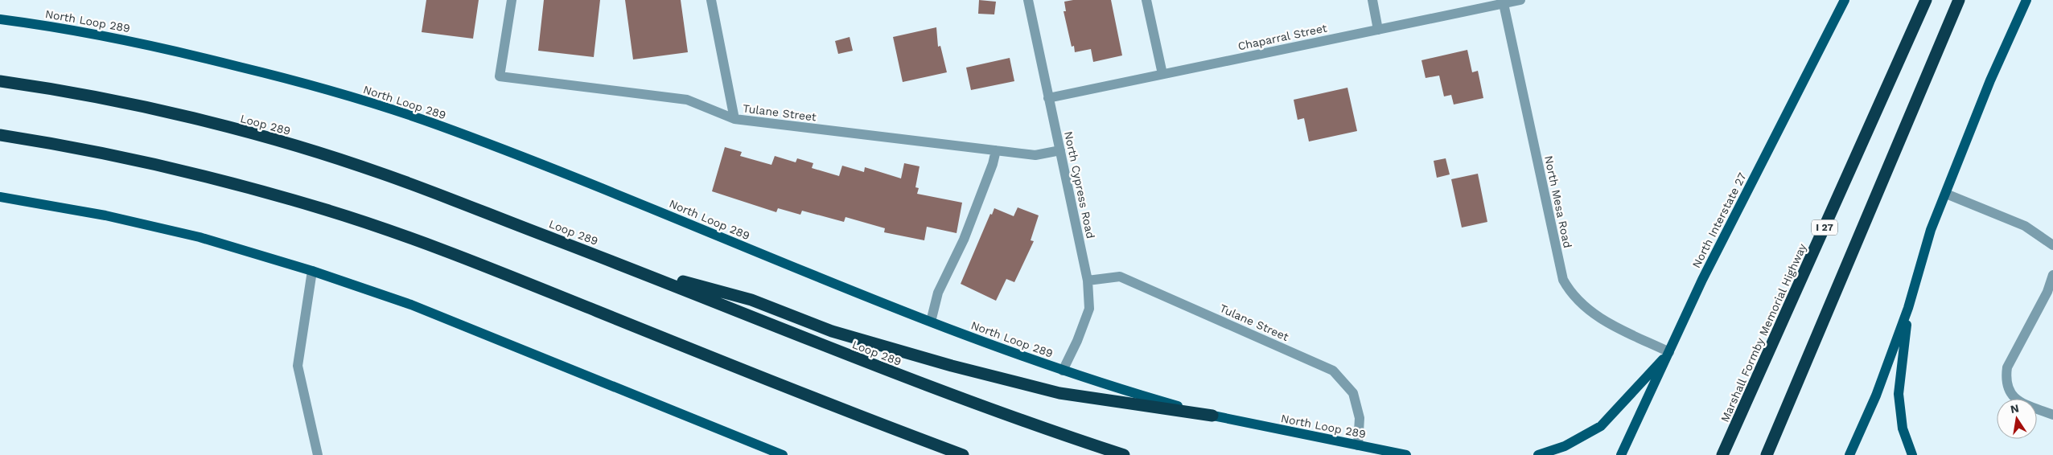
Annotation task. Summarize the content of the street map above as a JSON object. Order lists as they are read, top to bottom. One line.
{"streets":{"highway":["Loop 289","I 27","Marshall Formby Memorial Highway"],"main road":["North Loop 289","North Interstate 27"],"street":["Chaparral Street","Tulane Street","North Cypress Road","North Mesa Road"]},"crossings":[["North Loop 289","Tulane Street"],["North Loop 289","North Cypress Road"],["Chaparral Street","North Cypress Road"],["Chaparral Street","North Mesa Road"],["Tulane Street","North Cypress Road"],["North Mesa Road","North Interstate 27"]],"north":"top"}
